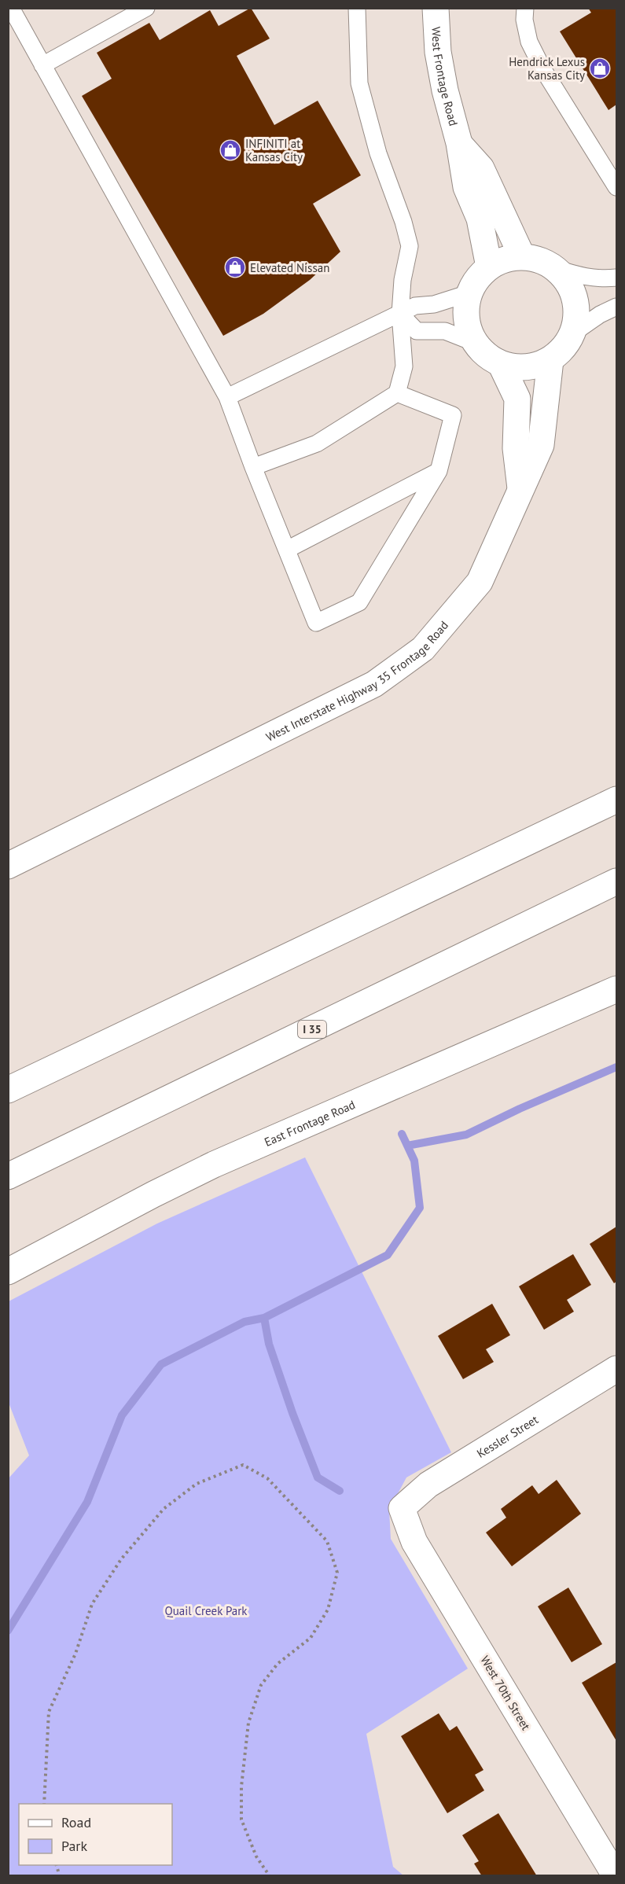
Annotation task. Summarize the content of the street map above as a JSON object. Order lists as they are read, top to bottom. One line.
{"streets":{"main road":["West Frontage Road","West Interstate Highway 35 Frontage Road","I 35","East Frontage Road","Kessler Street","West 70th Street"]},"crossings":[["West Frontage Road","West Interstate Highway 35 Frontage Road"],["Kessler Street","West 70th Street"]],"parks":["Quail Creek Park"],"places":{"shop":["Hendrick Lexus Kansas City","INFINITI at Kansas City","Elevated Nissan"]},"legend":["Road","Park"]}
